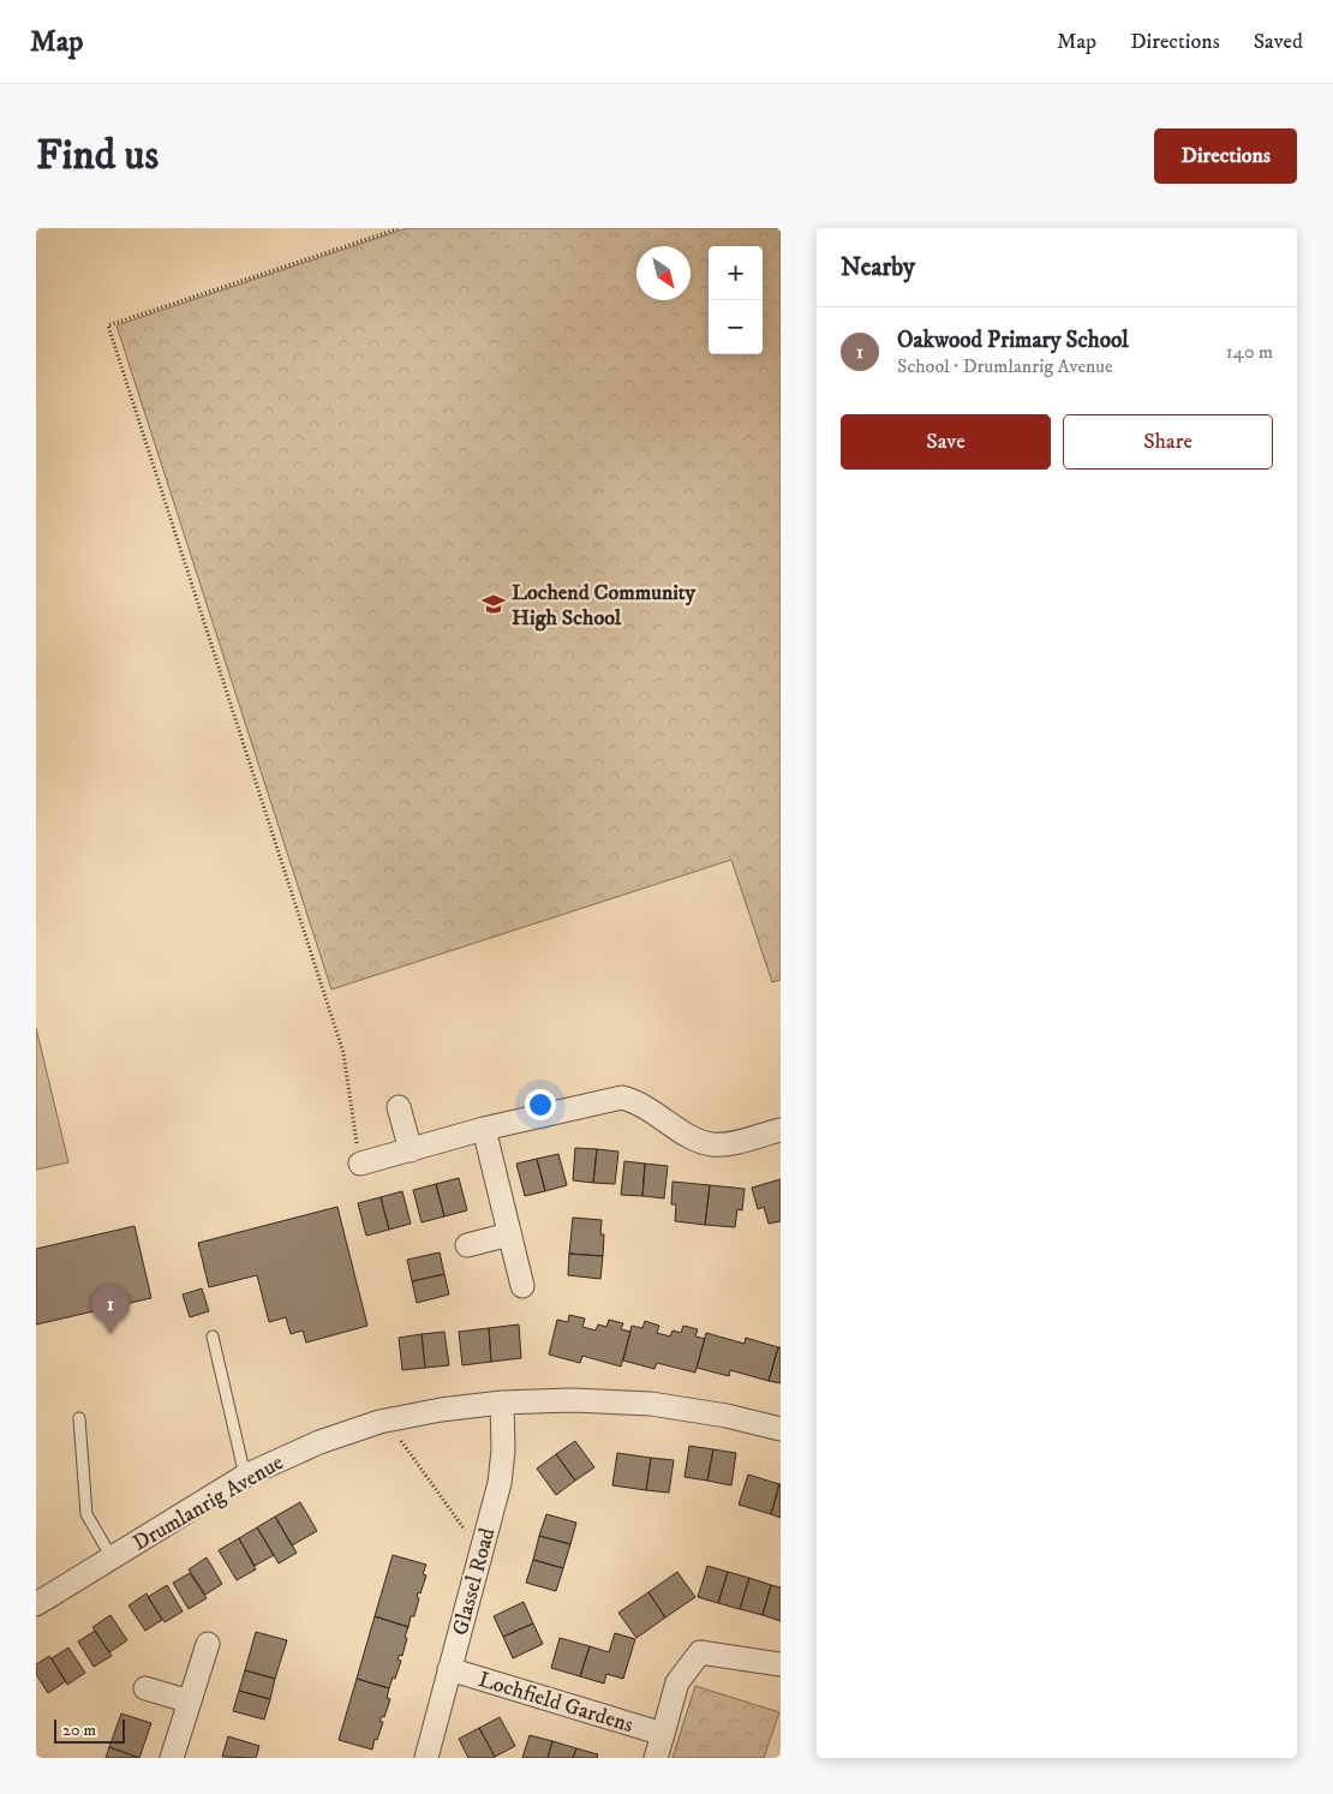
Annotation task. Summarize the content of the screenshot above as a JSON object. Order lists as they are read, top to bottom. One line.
{"streets":{"street":["Drumlanrig Avenue","Glassel Road","Lochfield Gardens"]},"crossings":[["Drumlanrig Avenue","Glassel Road"],["Glassel Road","Lochfield Gardens"]],"places":{"school or university":["Lochend Community High School"]},"scale_bar":"20 m","north":"bottom right","page":{"header":"Map","nav":["Map","Directions","Saved"],"buttons":["Directions",["Save","Share"]],"title":"Find us","heading":"Nearby","map_buttons":["+","−"],"list":[{"mark":"1","name":"Oakwood Primary School","note":"School · Drumlanrig Avenue","value":"140 m"}],"pins":"1","scale":"20 m"}}
